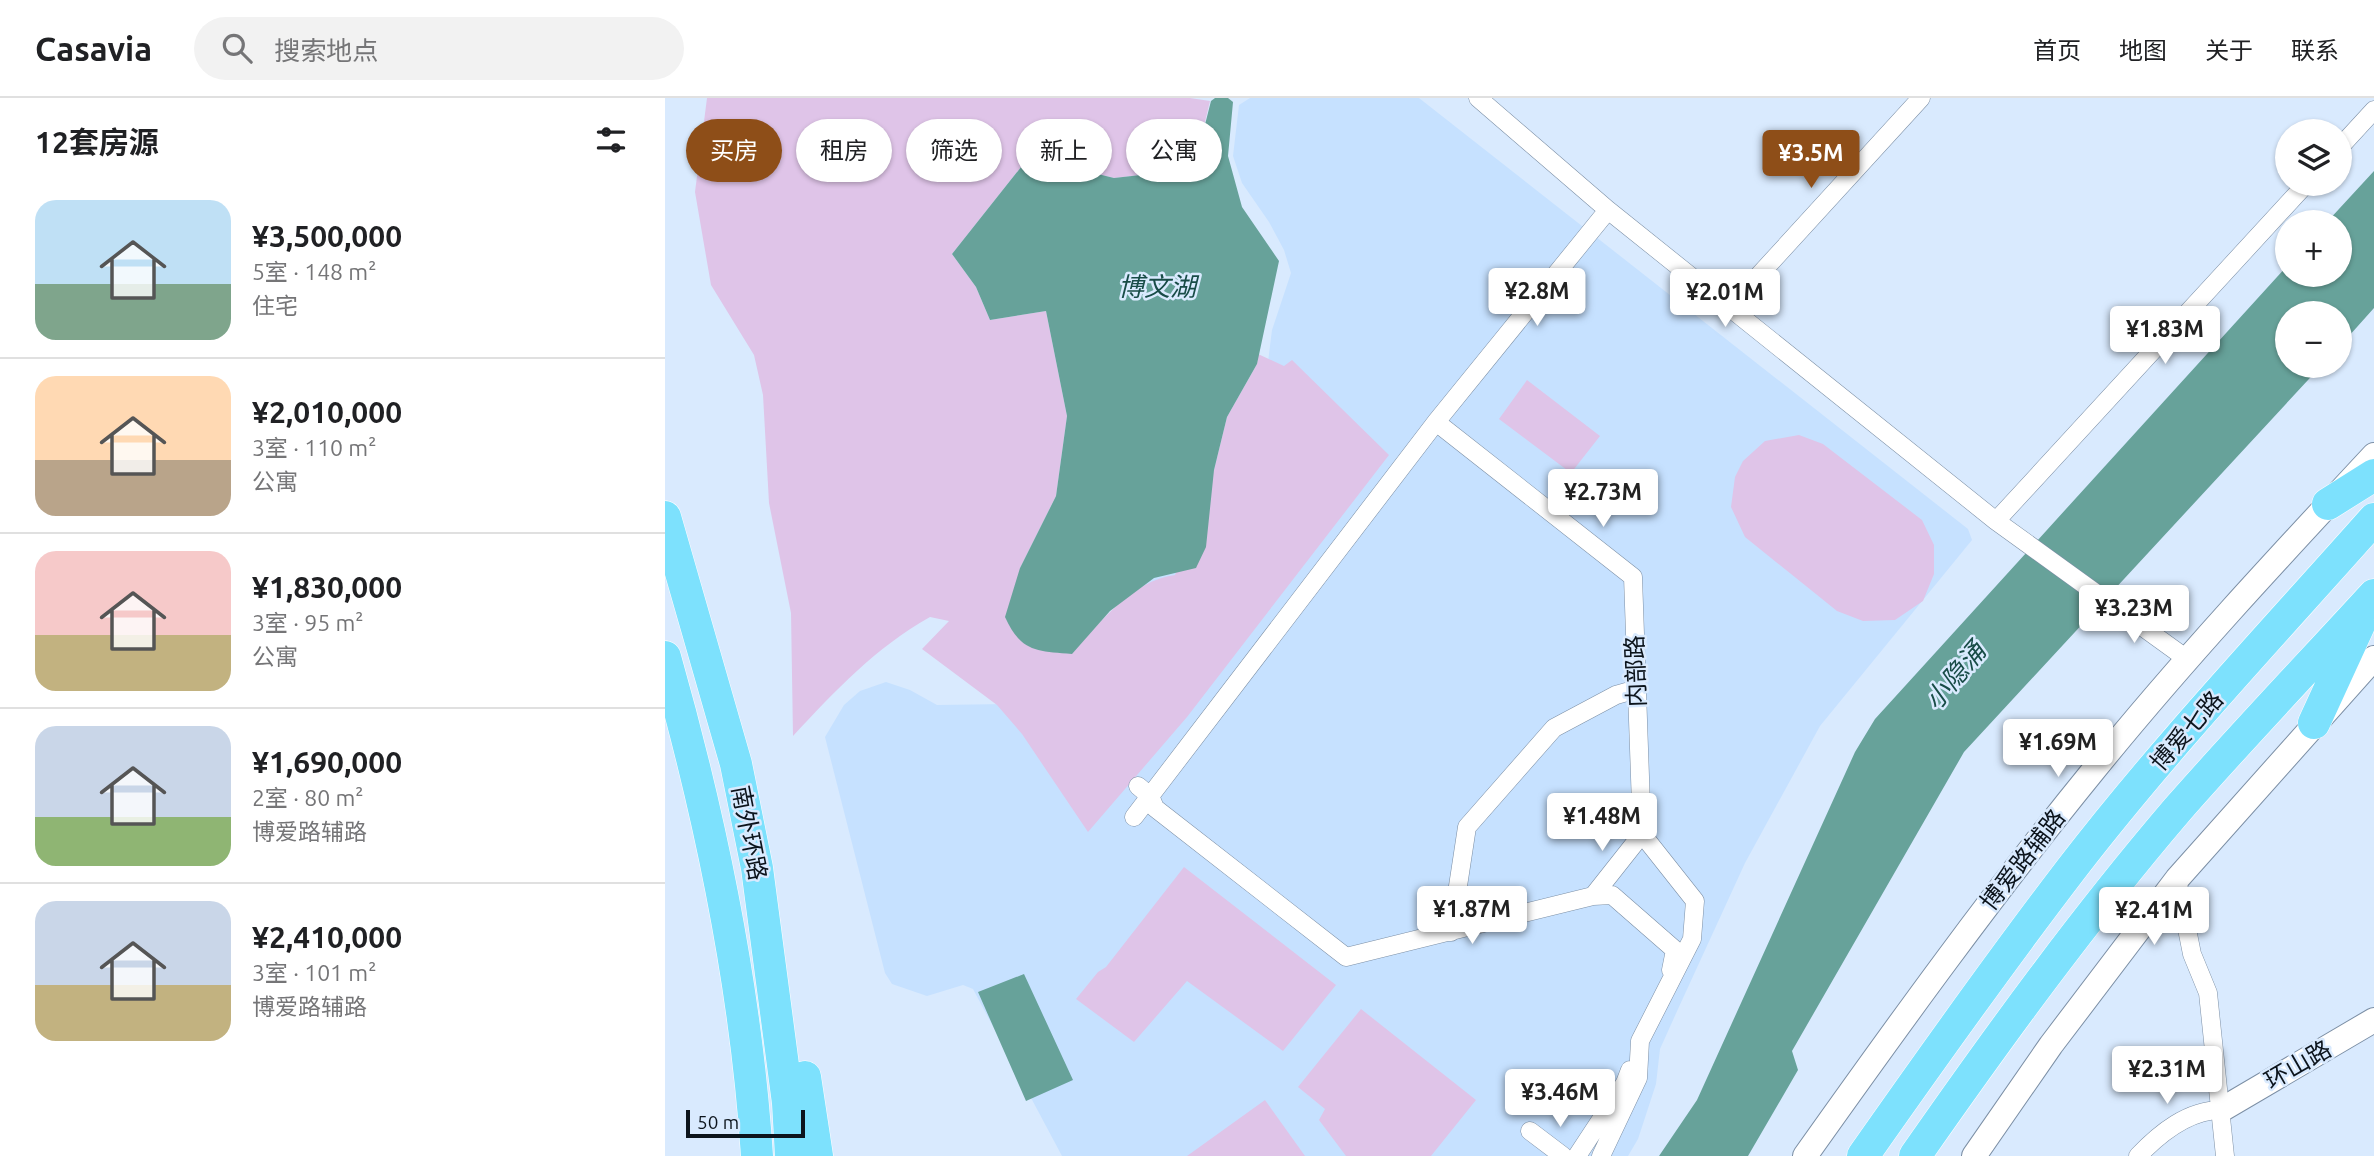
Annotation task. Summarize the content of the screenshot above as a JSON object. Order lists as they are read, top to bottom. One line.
{"streets":{"highway":["博爱七路","南外环路"],"street":["内部路","博爱路辅路","环山路"]},"water":["博文湖","小隐涌"],"scale_bar":"50 m","page":{"header":"Casavia","search":"搜索地点","nav":["首页","地图","关于","联系"],"heading":"12套房源","map_buttons":["+","−"],"chip":["买房","租房","筛选","新上","公寓"],"price":["¥3.5M","¥2.8M","¥2.01M","¥1.83M","¥2.73M","¥3.23M","¥1.69M","¥1.48M","¥1.87M","¥2.41M","¥2.31M","¥3.46M"],"list":[{"name":"¥3,500,000","note":"5室 · 148 m² · 住宅"},{"name":"¥2,010,000","note":"3室 · 110 m² · 公寓"},{"name":"¥1,830,000","note":"3室 · 95 m² · 公寓"},{"name":"¥1,690,000","note":"2室 · 80 m² · 博爱路辅路"},{"name":"¥2,410,000","note":"3室 · 101 m² · 博爱路辅路"}],"scale":"50 m"}}
